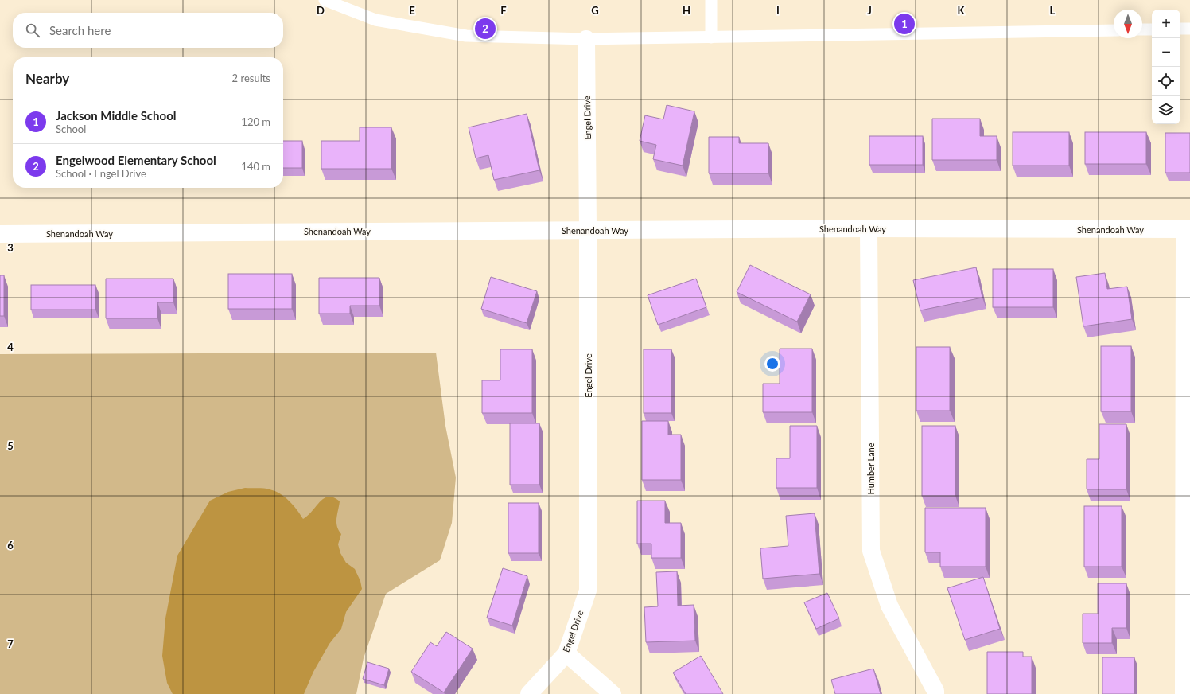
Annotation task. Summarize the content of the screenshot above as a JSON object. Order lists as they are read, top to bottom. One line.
{"streets":{"street":["Engel Drive","Shenandoah Way","Humber Lane"]},"crossings":[["Engel Drive","Shenandoah Way"],["Shenandoah Way","Humber Lane"]],"north":"bottom","page":{"map_buttons":["+","−"],"pins":["1","2"],"search":"Search here","heading":["Nearby","2 results"],"list":[{"mark":"1","name":"Jackson Middle School","note":"School","value":"120 m"},{"mark":"2","name":"Engelwood Elementary School","note":"School · Engel Drive","value":"140 m"}]},"grid":{"columns":["D","E","F","G","H","I","J","K","L"],"rows":["3","4","5","6","7"]}}
